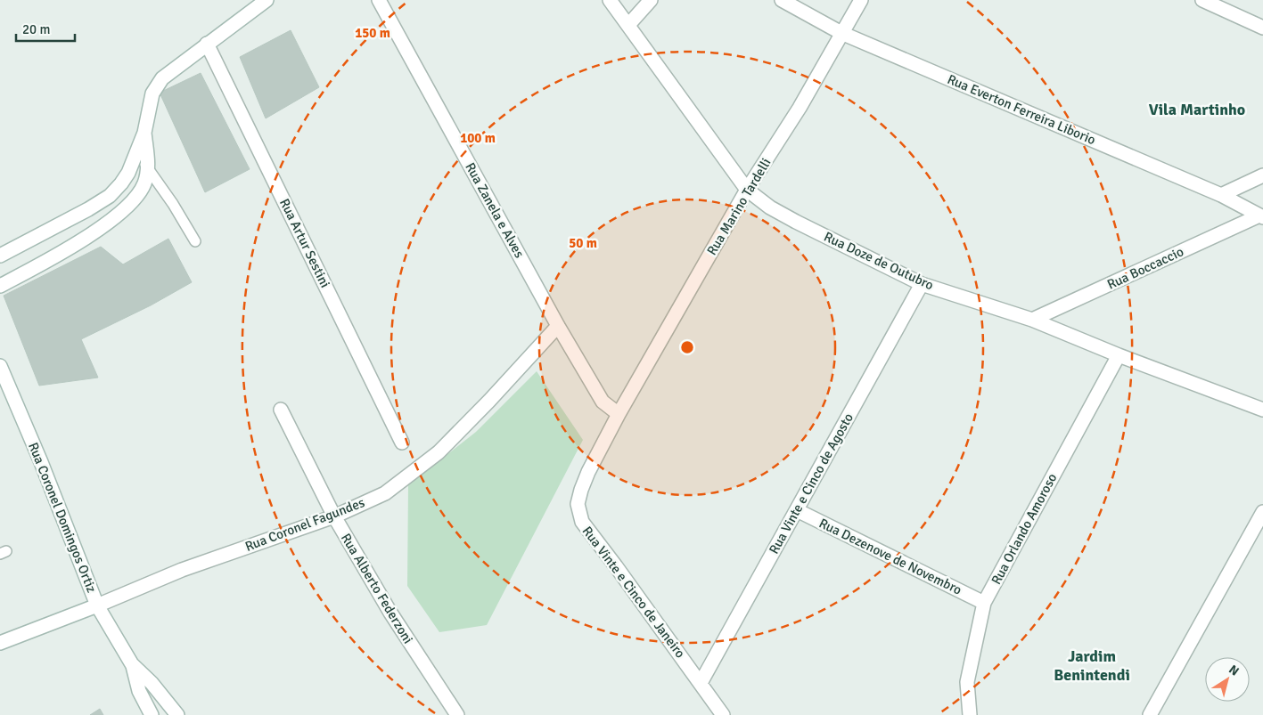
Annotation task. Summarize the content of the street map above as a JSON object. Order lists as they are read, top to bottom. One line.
{"streets":{"street":["Rua Everton Ferreira Liborio","Rua Marino Tardelli","Rua Zanela e Alves","Rua Artur Sestini","Rua Doze de Outubro","Rua Boccaccio","Rua Vinte e Cinco de Agosto","Rua Coronel Domingos Ortiz","Rua Coronel Fagundes","Rua Orlando Amoroso","Rua Dezenove de Novembro","Rua Alberto Federzoni","Rua Vinte e Cinco de Janeiro"]},"crossings":[["Rua Everton Ferreira Liborio","Rua Marino Tardelli"],["Rua Everton Ferreira Liborio","Rua Boccaccio"],["Rua Marino Tardelli","Rua Zanela e Alves"],["Rua Marino Tardelli","Rua Doze de Outubro"],["Rua Marino Tardelli","Rua Vinte e Cinco de Janeiro"],["Rua Zanela e Alves","Rua Coronel Fagundes"],["Rua Zanela e Alves","Rua Vinte e Cinco de Janeiro"],["Rua Doze de Outubro","Rua Boccaccio"],["Rua Doze de Outubro","Rua Vinte e Cinco de Agosto"],["Rua Doze de Outubro","Rua Orlando Amoroso"],["Rua Vinte e Cinco de Agosto","Rua Dezenove de Novembro"],["Rua Vinte e Cinco de Agosto","Rua Vinte e Cinco de Janeiro"],["Rua Coronel Domingos Ortiz","Rua Coronel Fagundes"],["Rua Coronel Fagundes","Rua Alberto Federzoni"],["Rua Orlando Amoroso","Rua Dezenove de Novembro"]],"districts":["Vila Martinho","Jardim Benintendi"],"scale_bar":"20 m","north":"top right","rings":["150 m","100 m","50 m"]}
